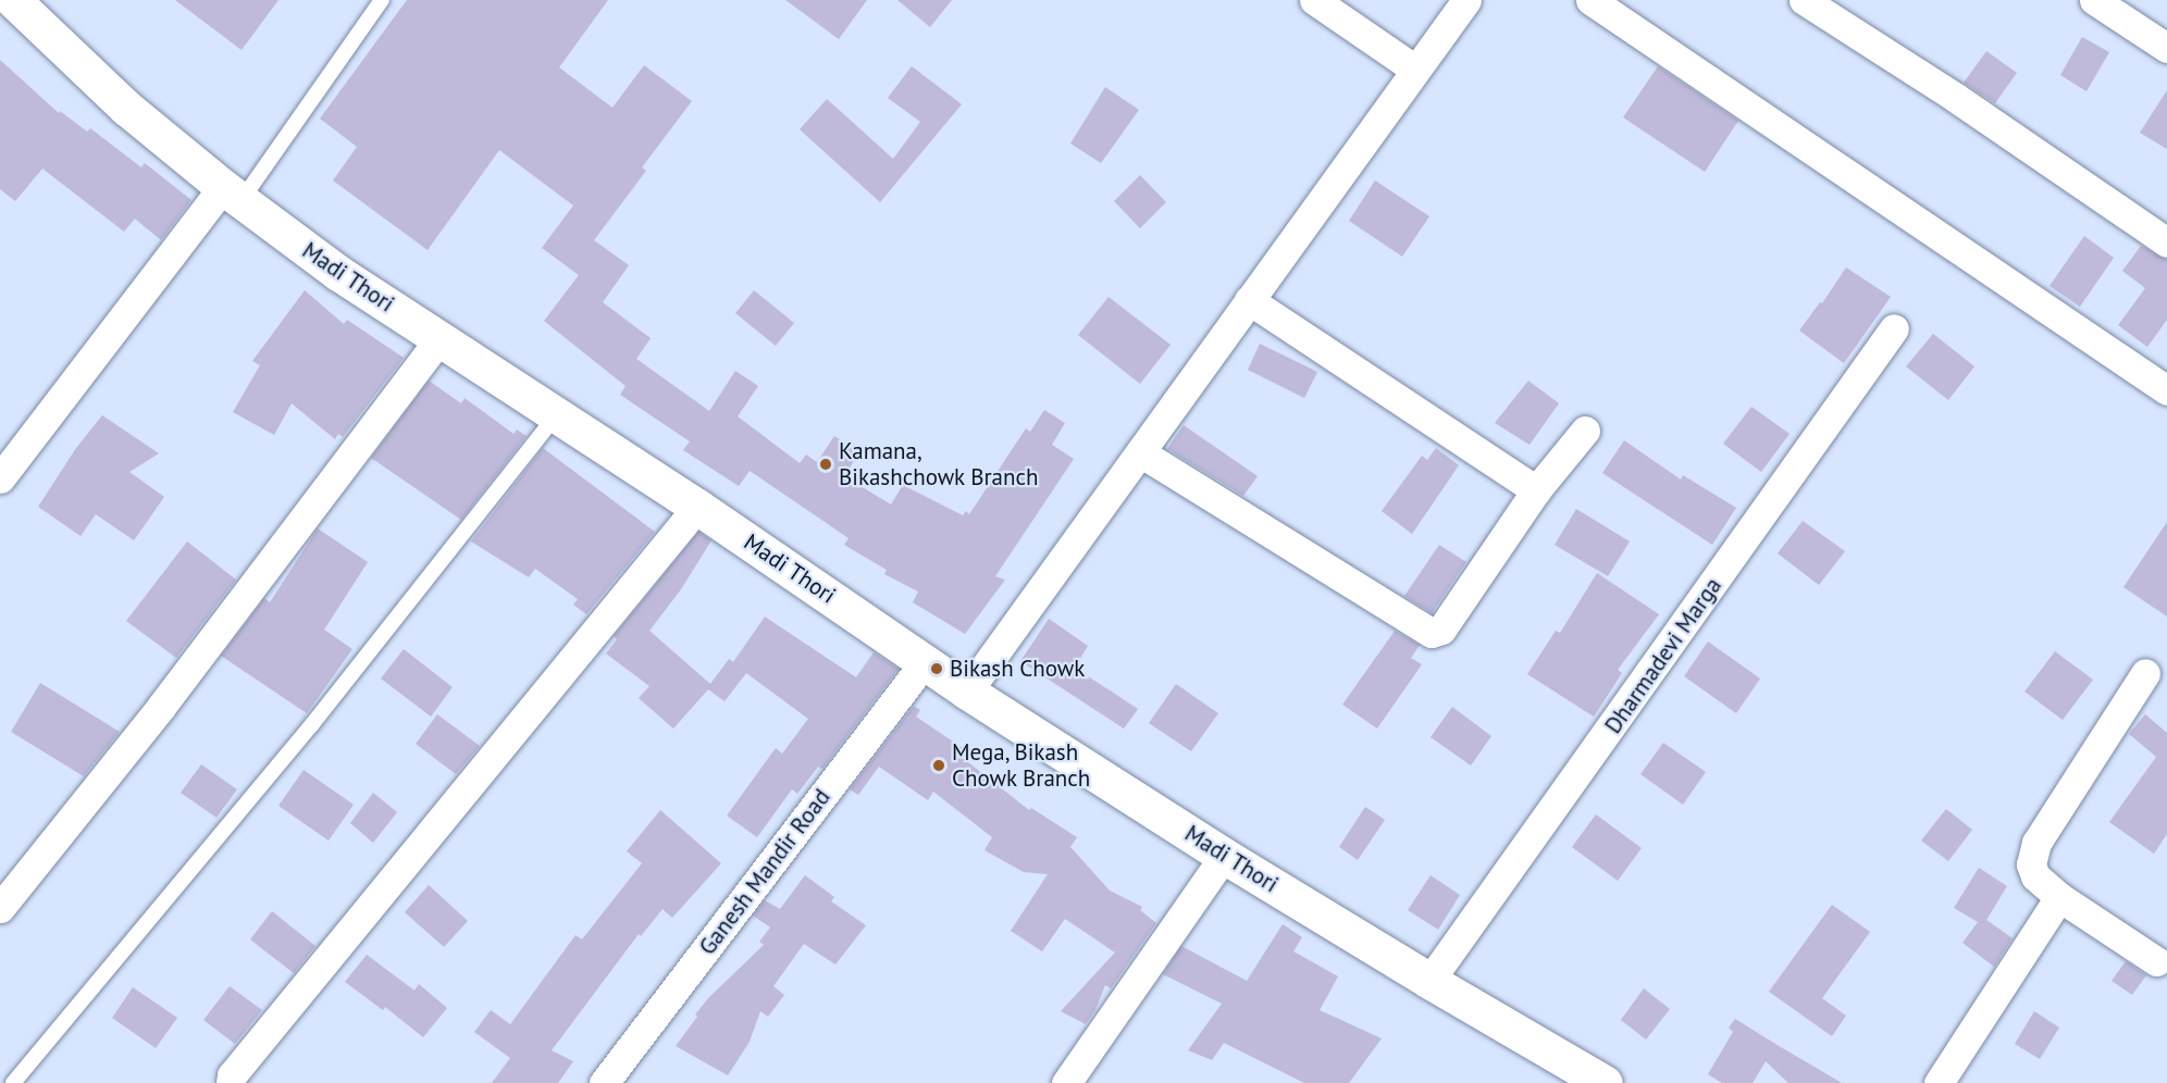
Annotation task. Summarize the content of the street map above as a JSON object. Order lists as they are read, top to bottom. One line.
{"streets":{"main road":["Madi Thori"],"street":["Dharmadevi Marga","Ganesh Mandir Road"]},"crossings":[["Madi Thori","Dharmadevi Marga"],["Madi Thori","Ganesh Mandir Road"]],"places":["Kamana, Bikashchowk Branch","Bikash Chowk","Mega, Bikash Chowk Branch"]}
